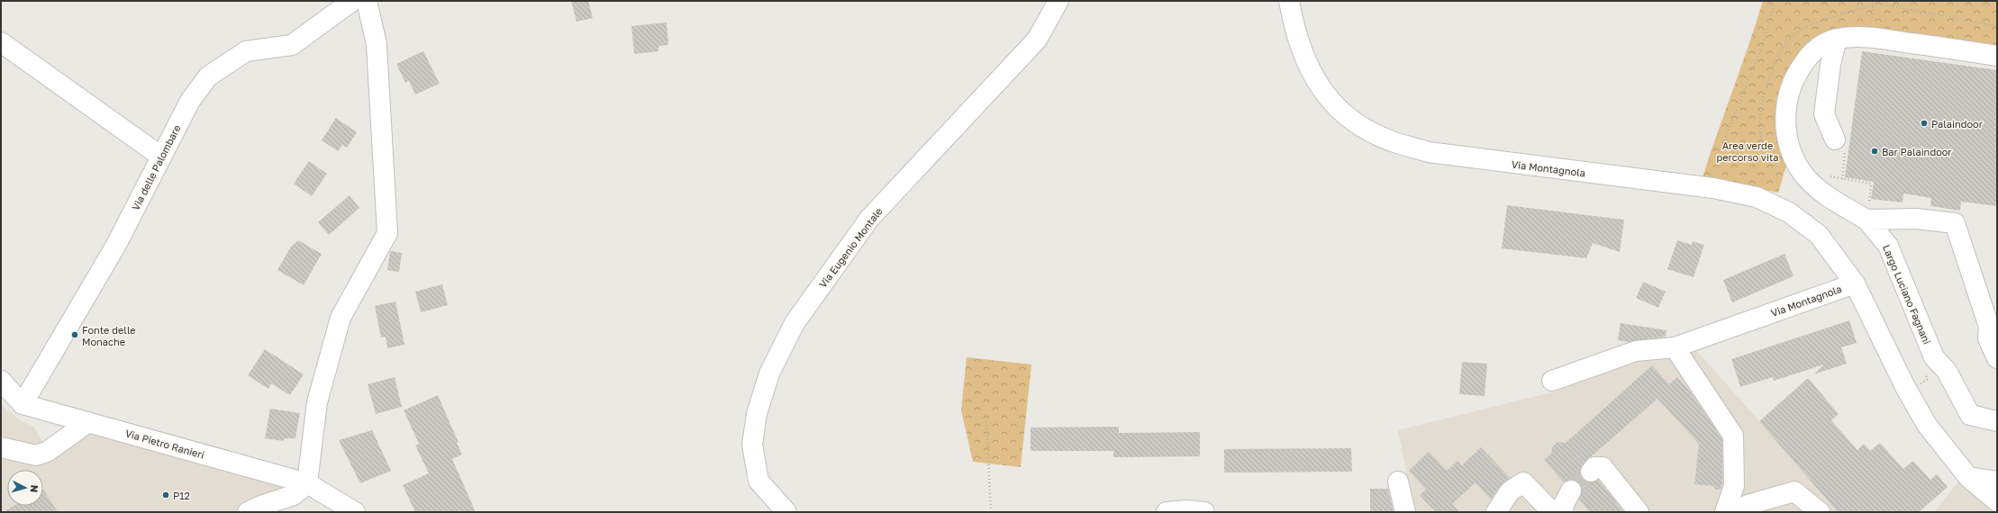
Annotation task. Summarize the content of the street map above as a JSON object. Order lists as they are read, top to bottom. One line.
{"streets":{"street":["Via delle Palombare","Via Montagnola","Via Eugenio Montale","Largo Luciano Fagnani","Via Pietro Ranieri"]},"crossings":[["Via delle Palombare","Via Pietro Ranieri"]],"parks":["Area verde percorso vita"],"places":["Palaindoor","Bar Palaindoor","Fonte delle Monache","P12"],"north":"right"}
